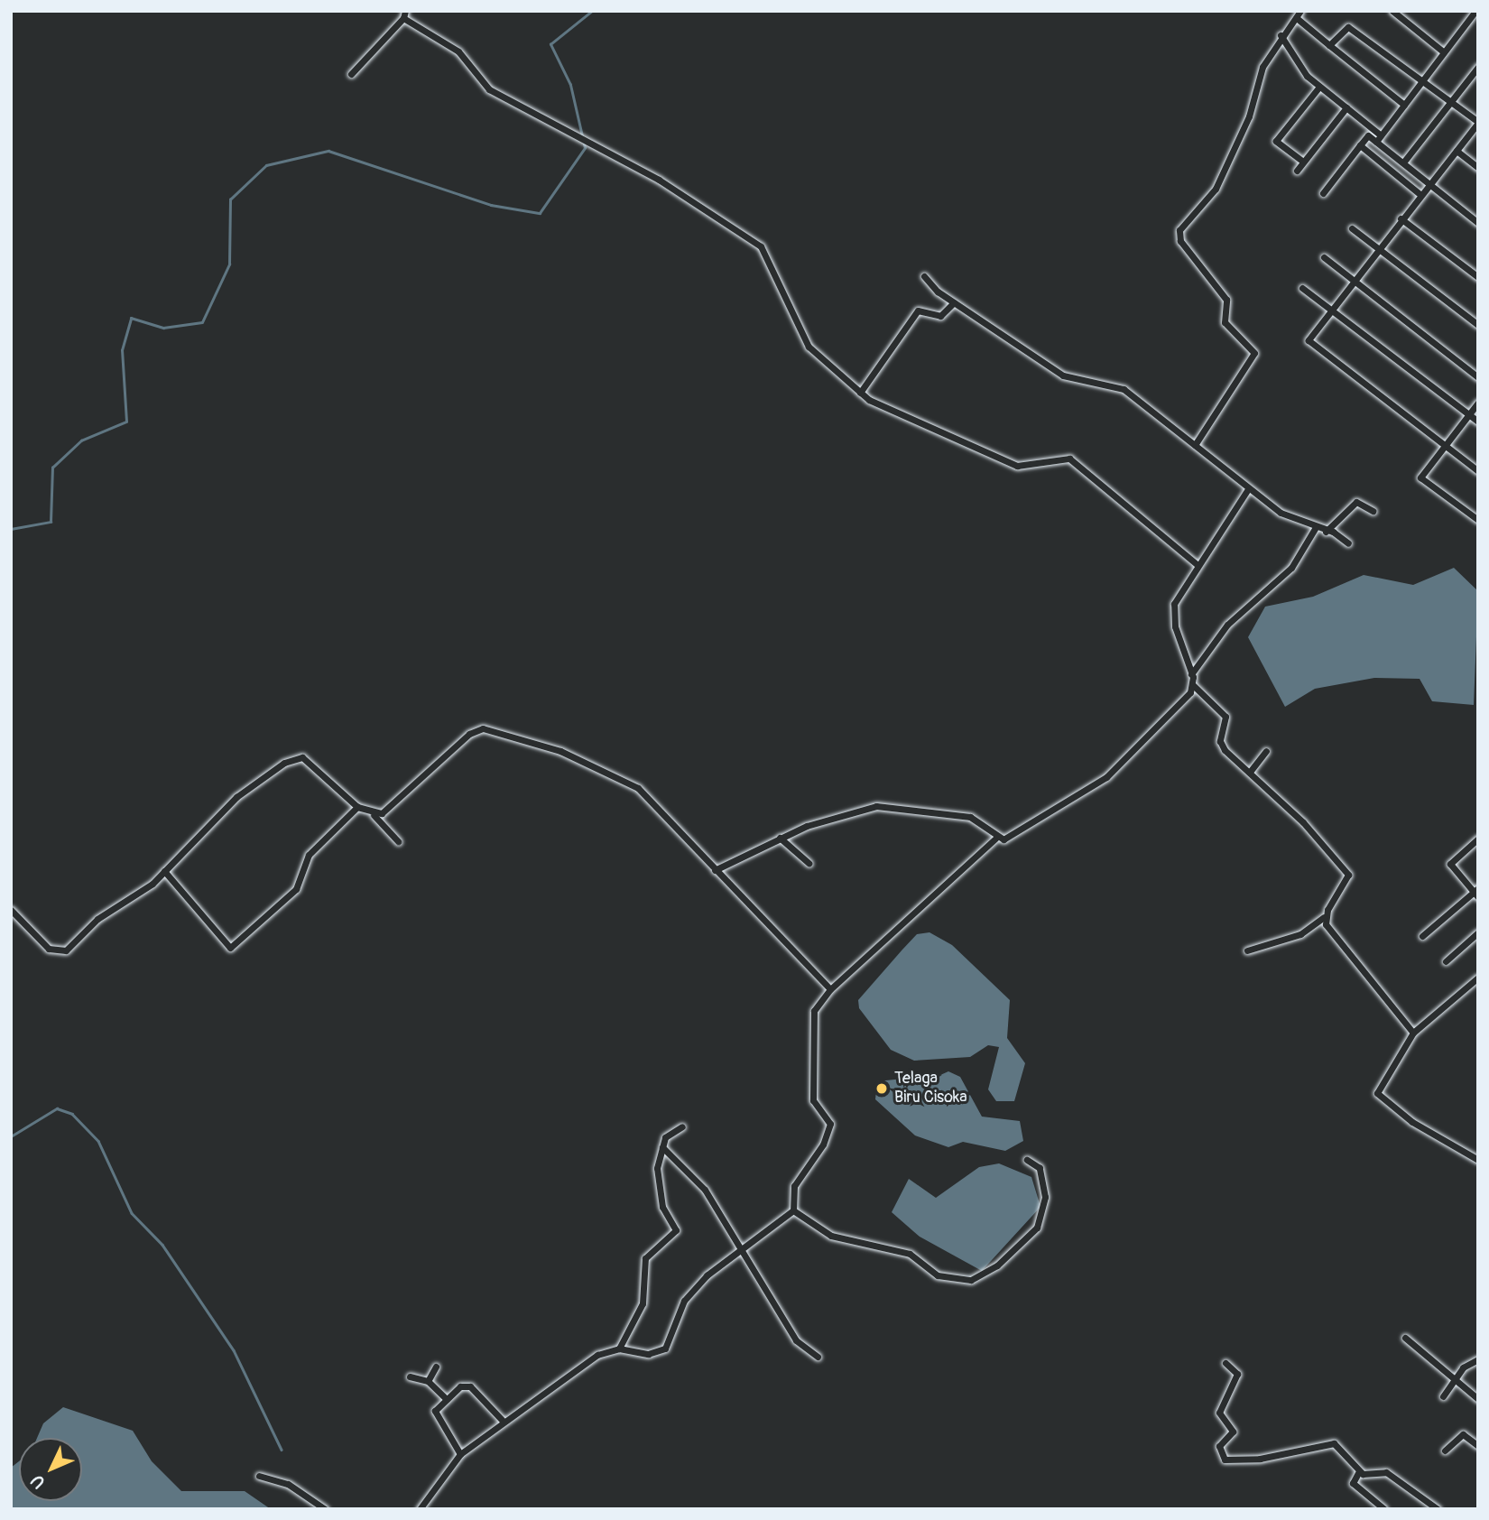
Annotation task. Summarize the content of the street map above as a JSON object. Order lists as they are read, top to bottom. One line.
{"places":["Telaga Biru Cisoka"],"north":"bottom left"}
